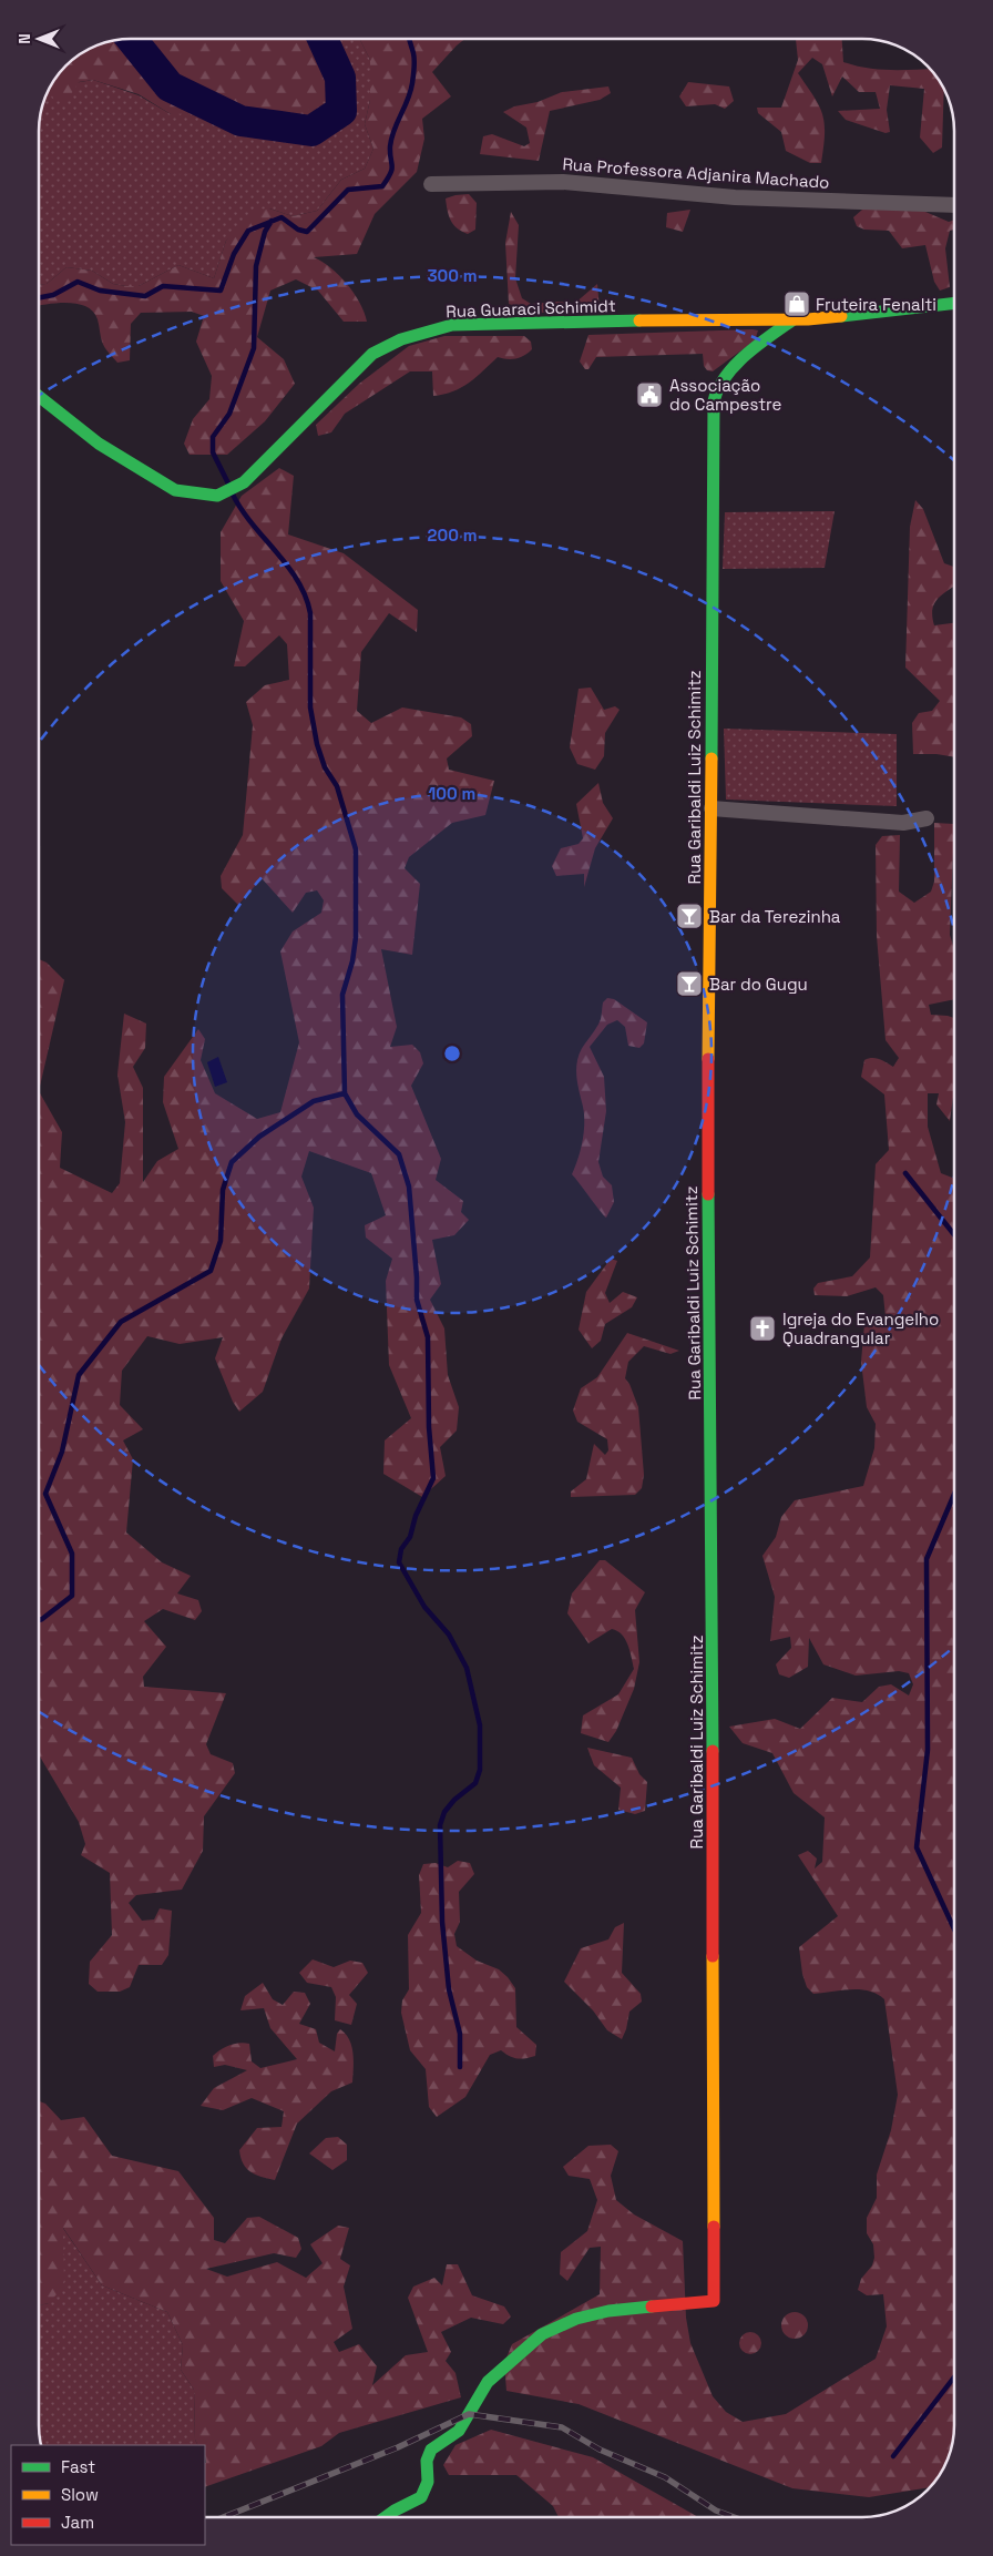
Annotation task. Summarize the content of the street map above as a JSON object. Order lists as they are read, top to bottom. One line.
{"streets":{"street":["Rua Professora Adjanira Machado","Rua Guaraci Schimidt","Rua Garibaldi Luiz Schimitz"]},"crossings":[["Rua Guaraci Schimidt","Rua Garibaldi Luiz Schimitz"]],"places":{"shop":["Fruteira Fenalti"],"public building":["Associação do Campestre"],"bar":["Bar da Terezinha","Bar do Gugu"],"church":["Igreja do Evangelho Quadrangular"]},"legend":["Fast","Slow","Jam"],"north":"left","rings":["300 m","200 m","100 m"]}
